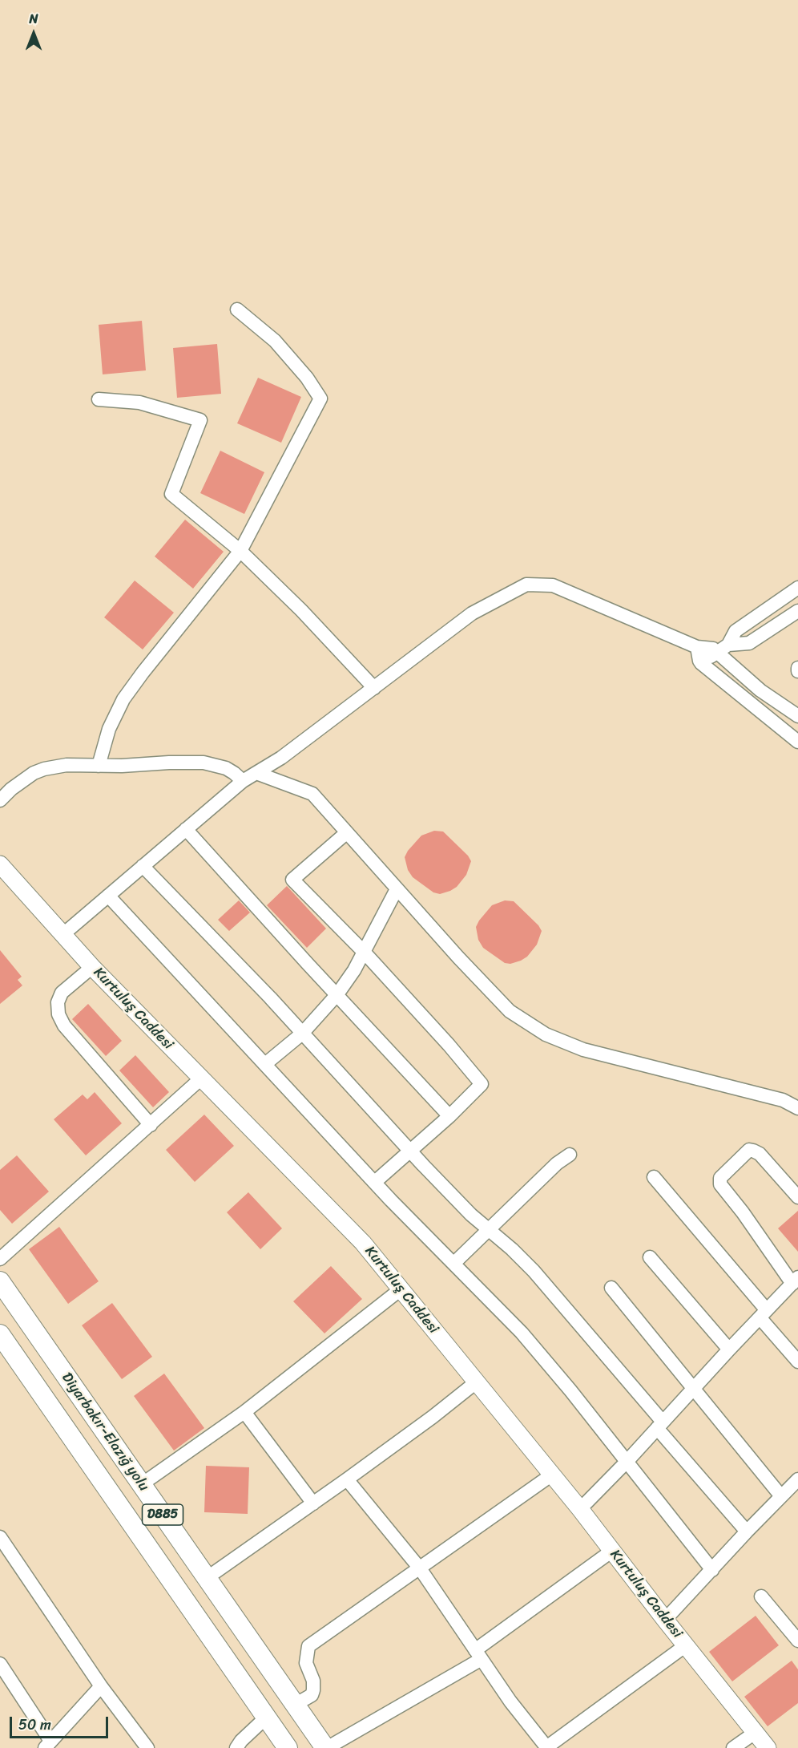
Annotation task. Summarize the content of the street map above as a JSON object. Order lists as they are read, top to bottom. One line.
{"streets":{"highway":["Diyarbakır-Elazığ yolu","D885"],"main road":["Kurtuluş Caddesi"]},"scale_bar":"50 m","north":"top"}
